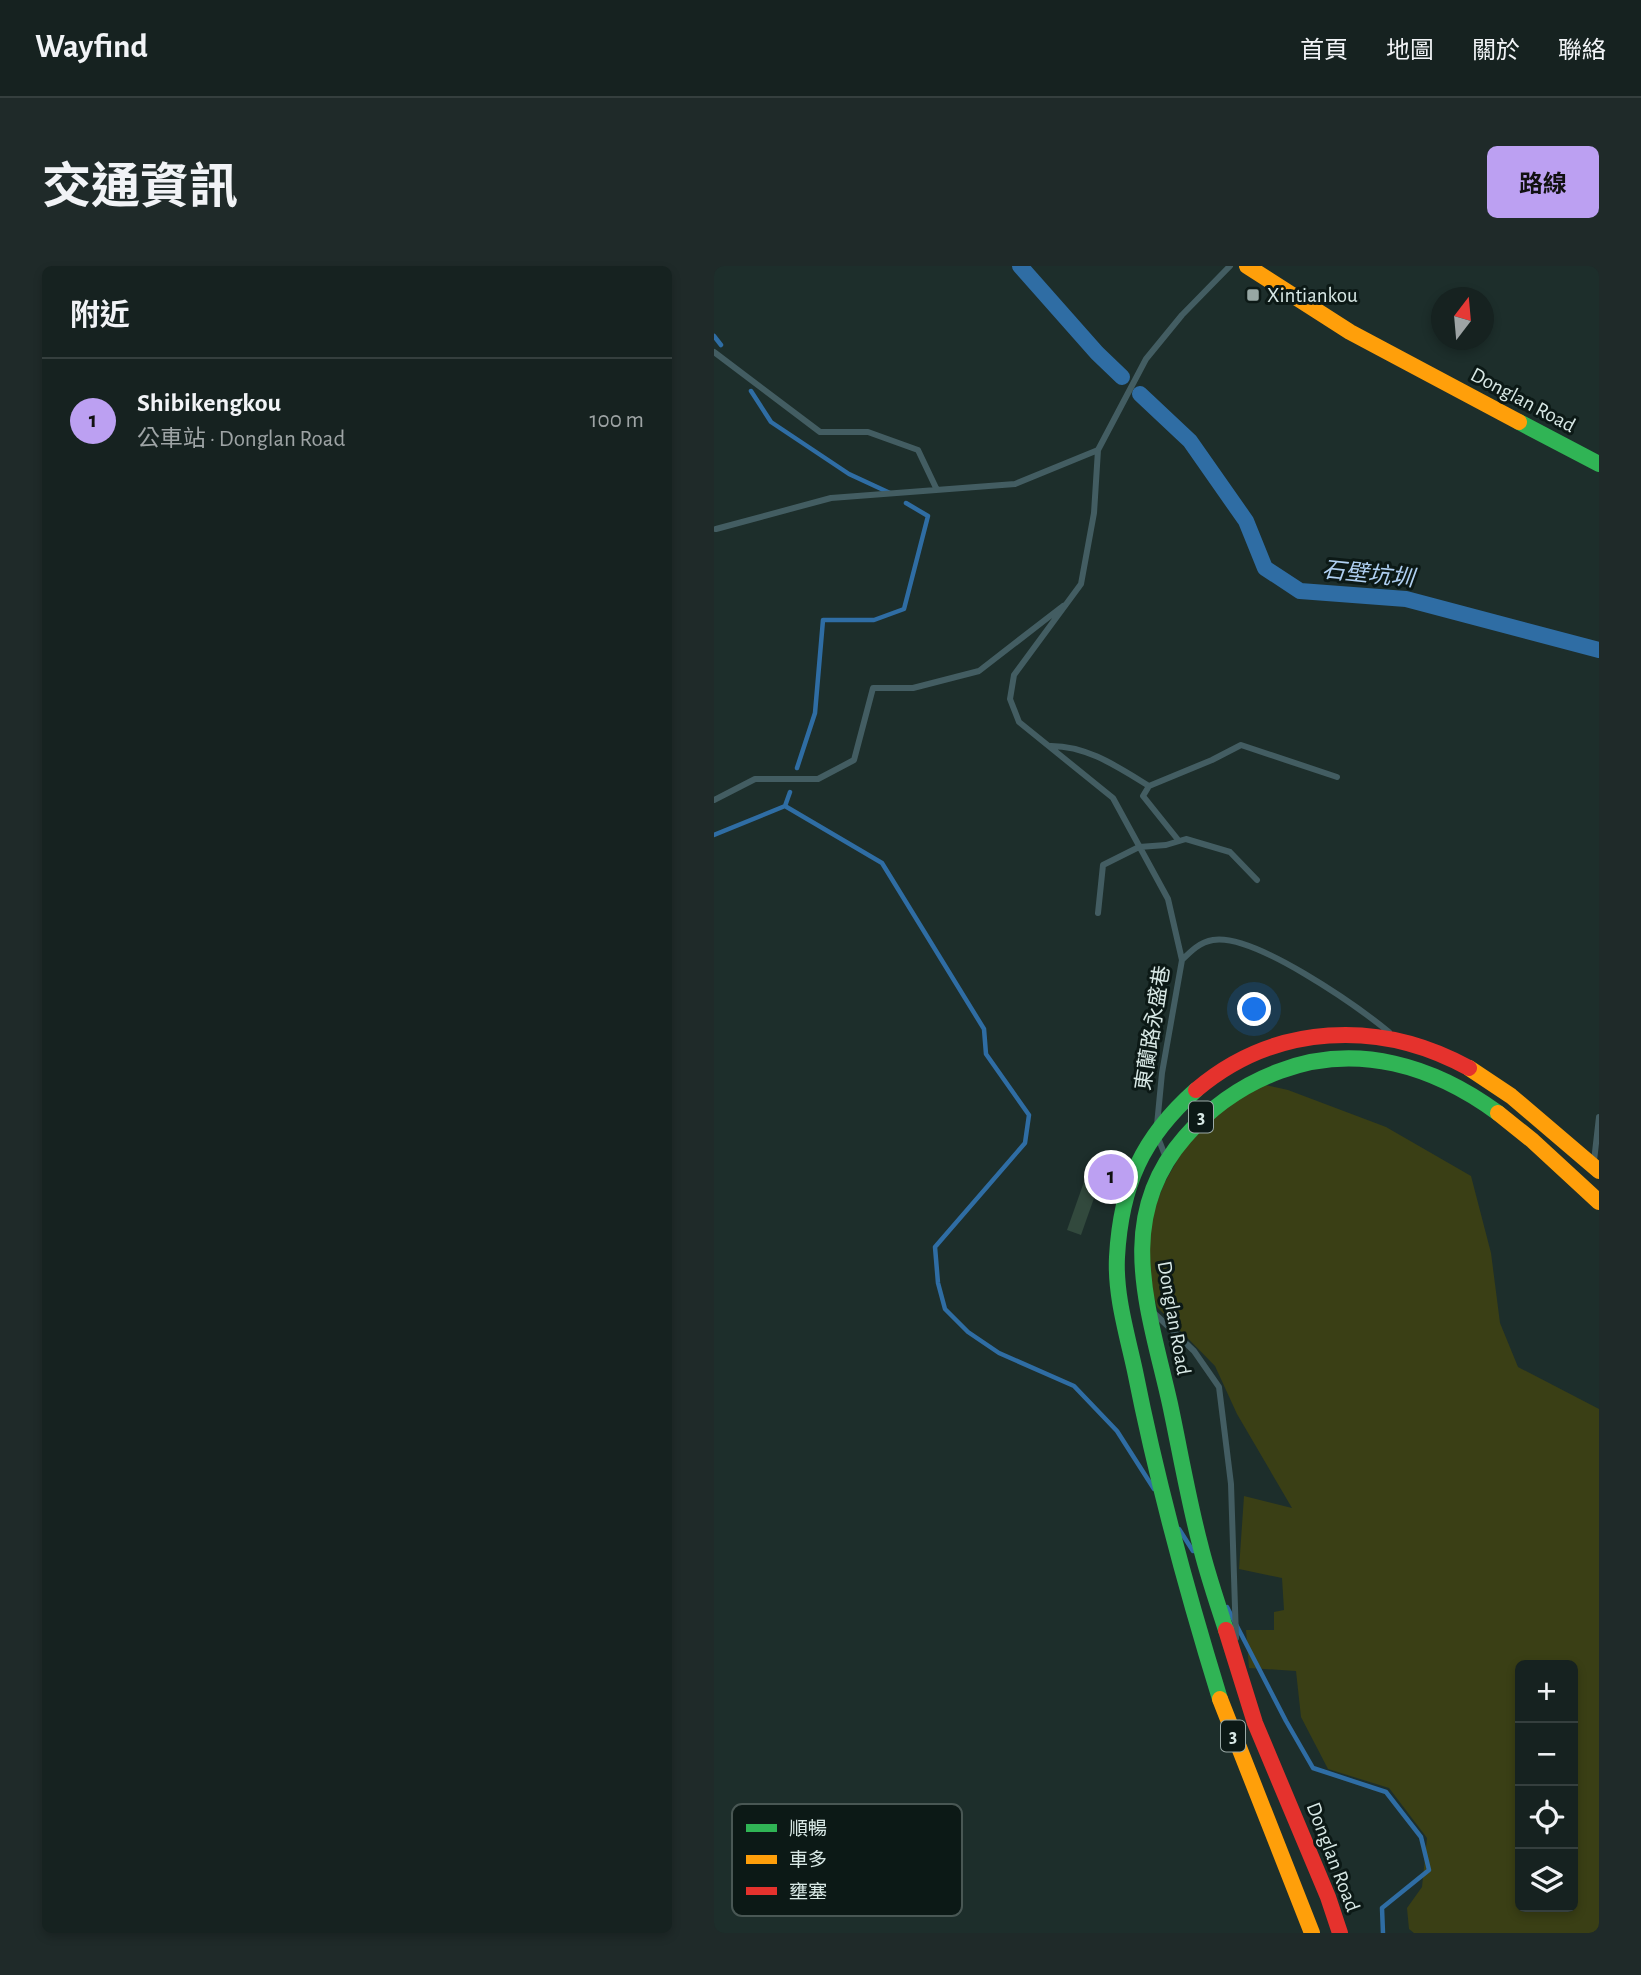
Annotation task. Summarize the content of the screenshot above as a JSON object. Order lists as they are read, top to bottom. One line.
{"streets":{"main road":["Donglan Road","3"],"lane":["東蘭路永盛巷"]},"crossings":[["Donglan Road","東蘭路永盛巷"],["東蘭路永盛巷","3"]],"water":["石壁坑圳"],"places":{"transit":["Xintiankou"]},"legend":["順暢","車多","壅塞"],"north":"top","page":{"header":"Wayfind","nav":["首頁","地圖","關於","聯絡"],"title":"交通資訊","buttons":"路線","heading":"附近","list":[{"mark":"1","name":"Shibikengkou","note":"公車站 · Donglan Road","value":"100 m"}],"pins":"1","map_buttons":["+","−"]}}
